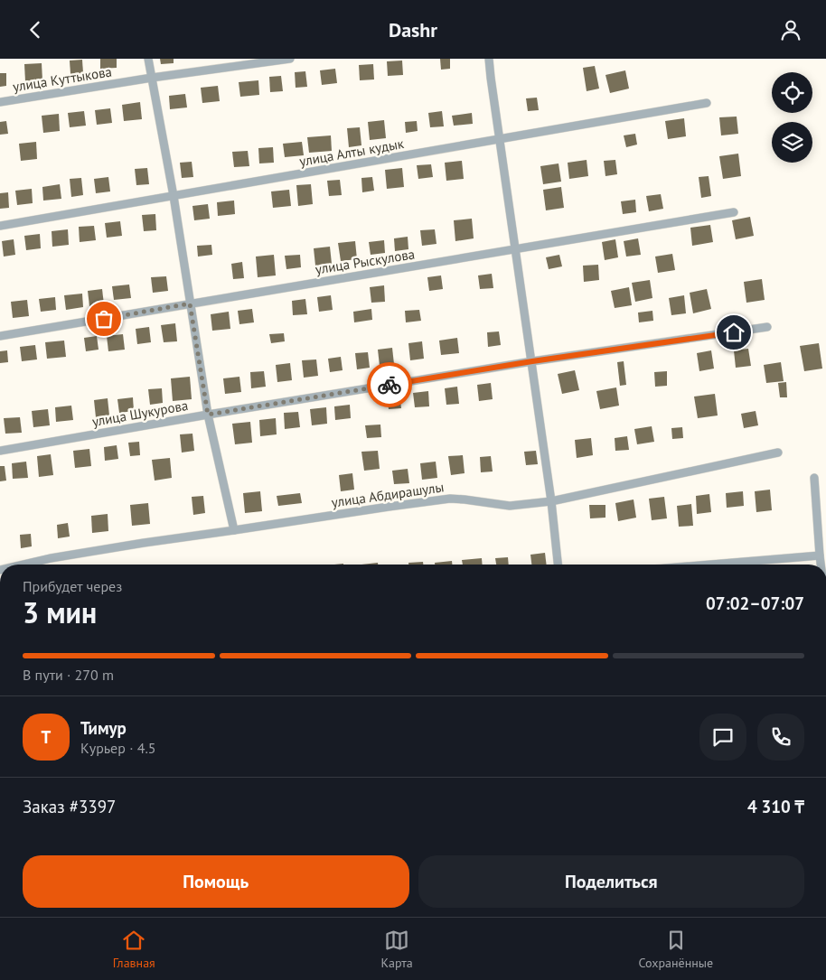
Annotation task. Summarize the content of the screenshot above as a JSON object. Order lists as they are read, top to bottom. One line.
{"streets":{"street":["улица Куттыкова","улица Алты кудык","улица Рыскулова","улица Шукурова","улица Абдирашулы"]},"page":{"header":"Dashr","heading":["3 мин","Прибудет через","07:02–07:07"],"panel":["Тимур","Курьер · 4.5","Заказ #3397","4 310 ₸"],"bar":"В пути · 270 m","round":"Т","buttons":["Помощь","Поделиться"],"tabs":["Главная","Карта","Сохранённые"]}}
